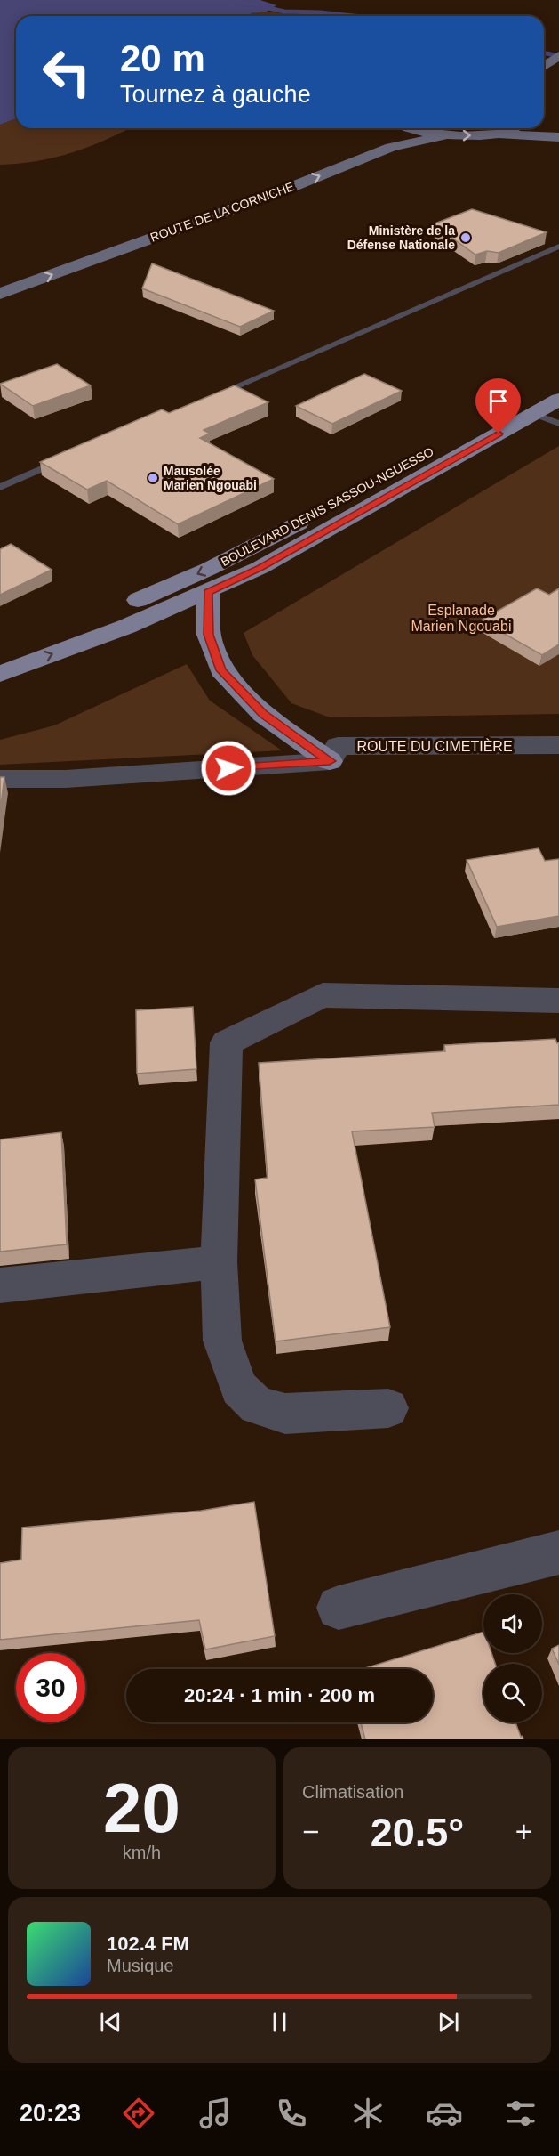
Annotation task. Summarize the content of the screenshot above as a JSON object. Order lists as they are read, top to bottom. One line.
{"streets":{"main road":["ROUTE DE LA CORNICHE","BOULEVARD DENIS SASSOU-NGUESSO"],"street":["ROUTE DU CIMETIÈRE"]},"parks":["Esplanade Marien Ngouabi"],"places":["Ministère de la Défense Nationale","Mausolée Marien Ngouabi"],"page":{"turn":["20 m","Tournez à gauche"],"limit":"30","trip":"20:24 · 1 min · 200 m","tile":[["20","km/h"],"Climatisation"],"heat":["−","20.5°","+"],"song":["102.4 FM","Musique"],"tabs":"20:23"}}
